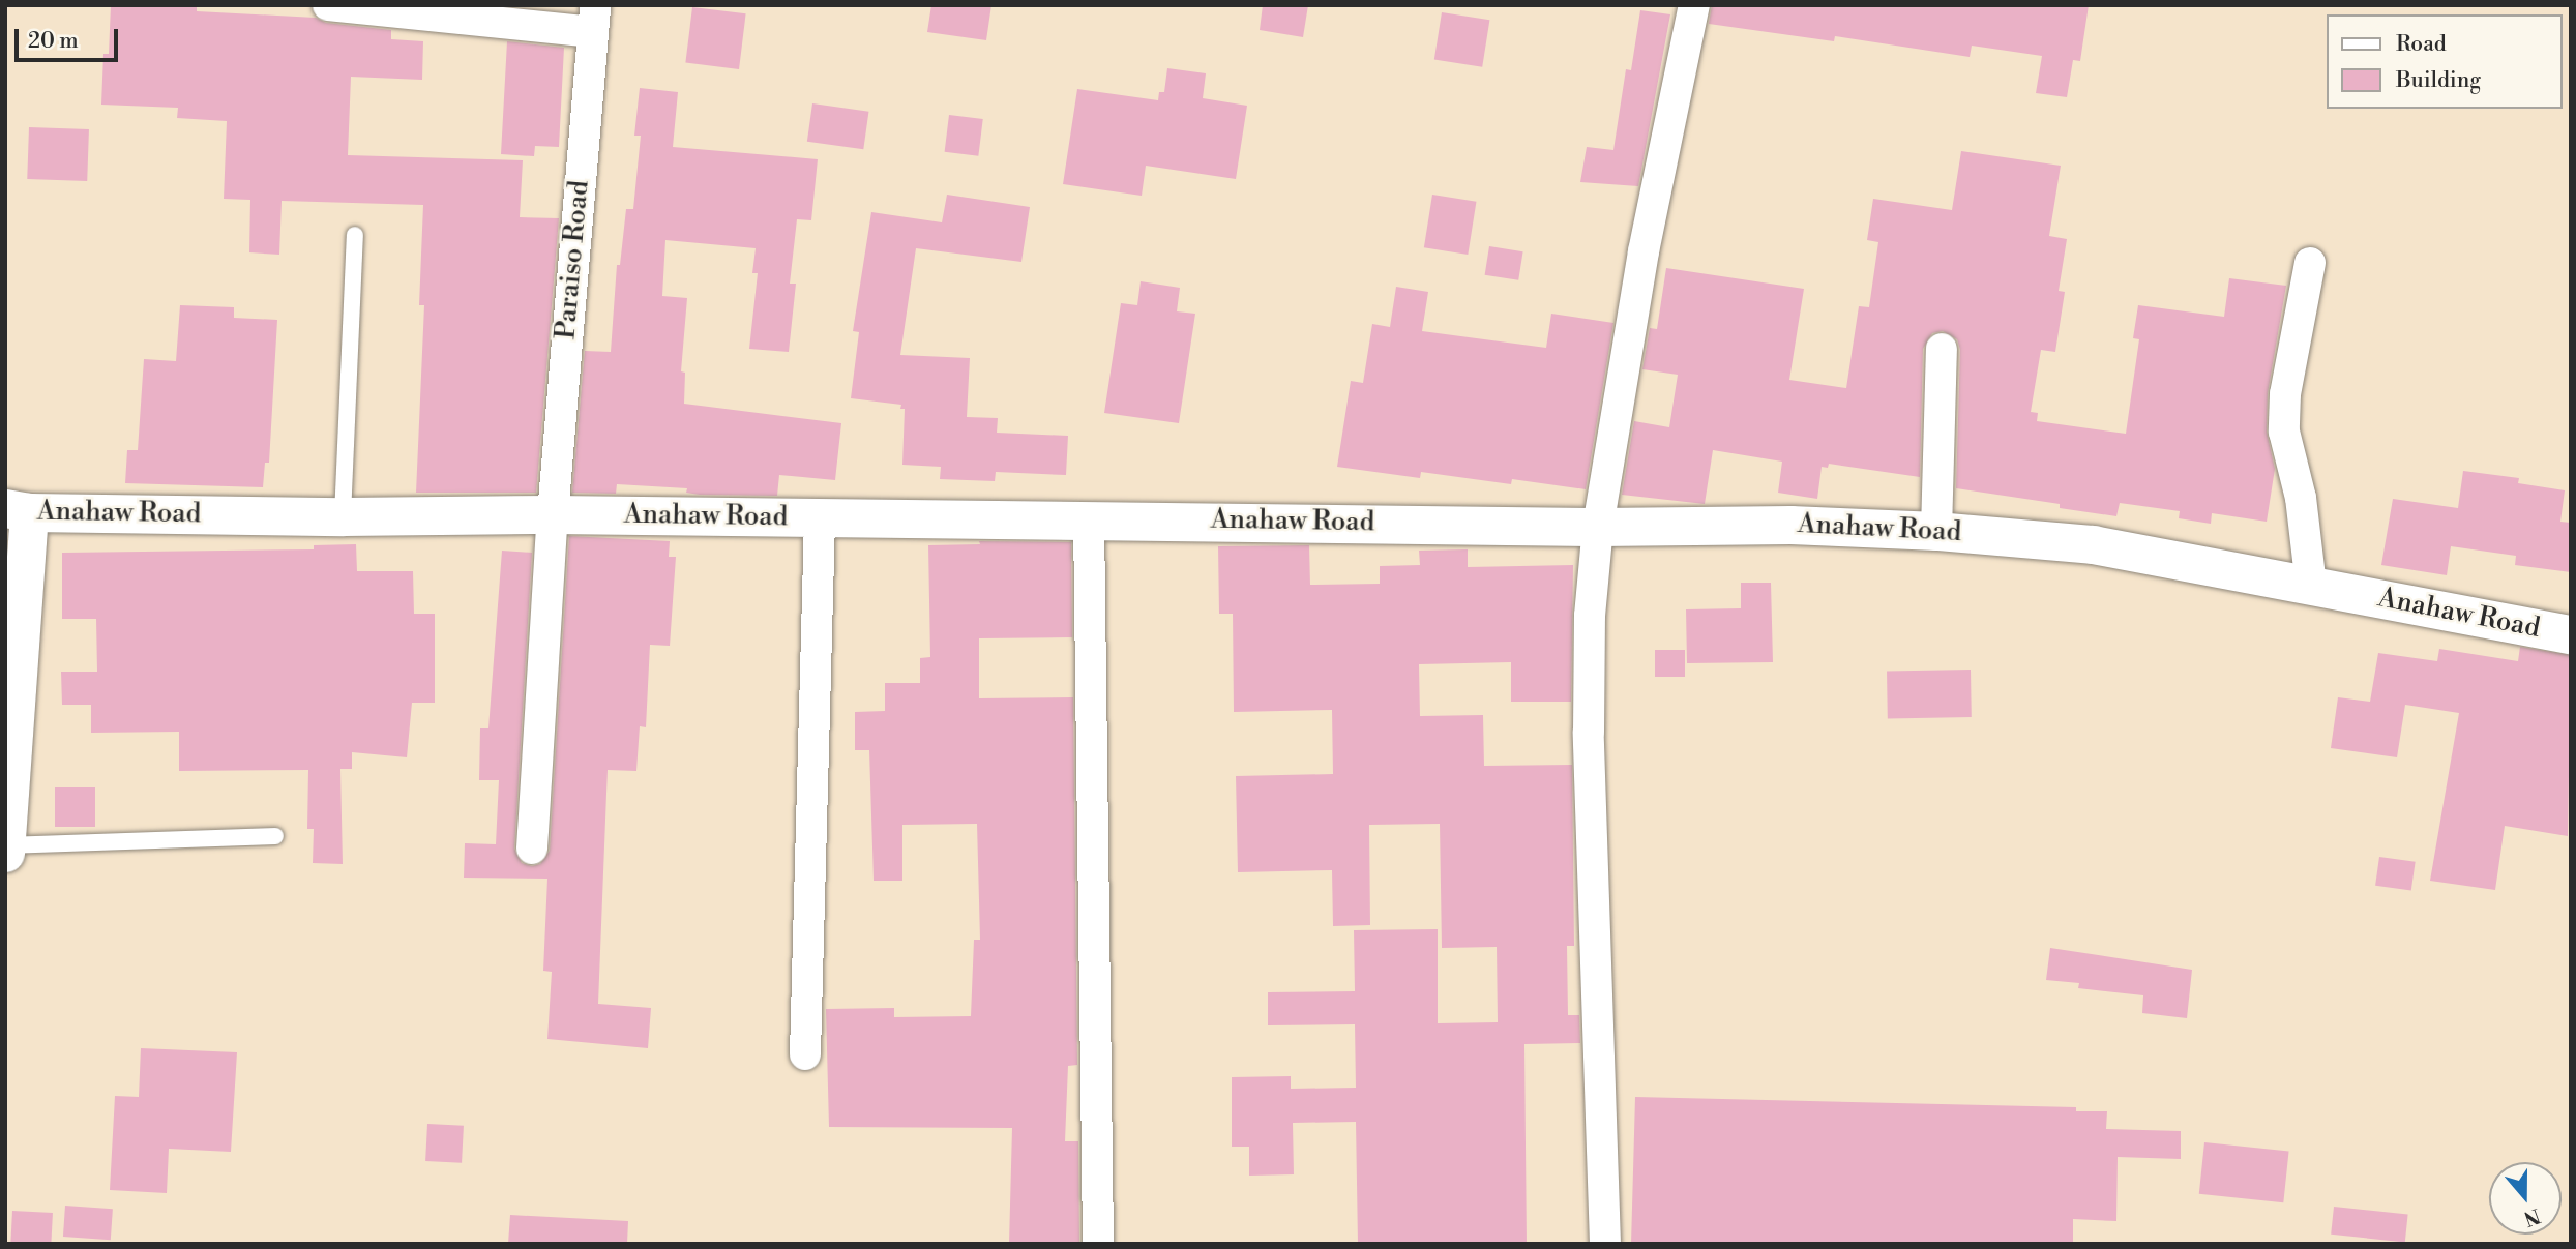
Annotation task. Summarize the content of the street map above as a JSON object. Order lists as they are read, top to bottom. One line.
{"streets":{"street":["Paraiso Road","Anahaw Road"]},"crossings":[["Paraiso Road","Anahaw Road"]],"legend":["Road","Building"],"scale_bar":"20 m","north":"bottom"}
